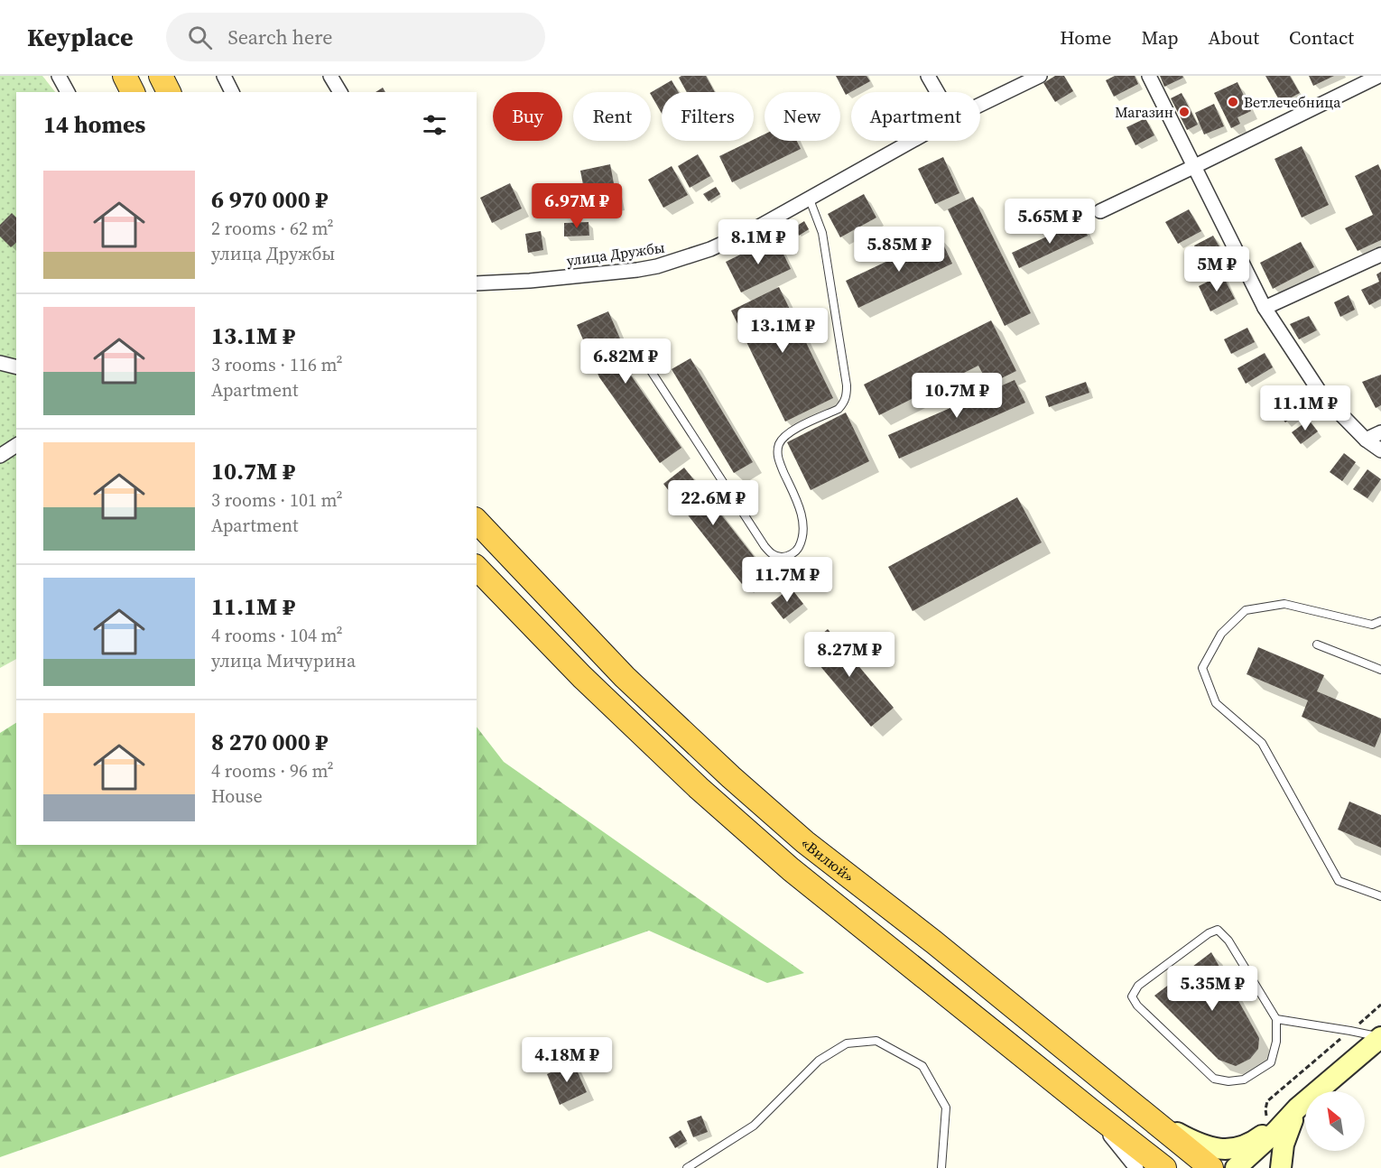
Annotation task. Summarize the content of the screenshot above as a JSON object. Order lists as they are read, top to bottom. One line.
{"streets":{"highway":["«Вилюй»"],"street":["улица Дружбы"]},"places":["Ветлечебница","Магазин"],"north":"top left","page":{"header":"Keyplace","search":"Search here","nav":["Home","Map","About","Contact"],"chip":["Buy","Rent","Filters","New","Apartment"],"heading":"14 homes","list":[{"name":"6 970 000 ₽","note":"2 rooms · 62 m² · улица Дружбы"},{"name":"13.1M ₽","note":"3 rooms · 116 m² · Apartment"},{"name":"10.7M ₽","note":"3 rooms · 101 m² · Apartment"},{"name":"11.1M ₽","note":"4 rooms · 104 m² · улица Мичурина"},{"name":"8 270 000 ₽","note":"4 rooms · 96 m² · House"}],"price":["6.97M ₽","5.65M ₽","8.1M ₽","5.85M ₽","5M ₽","13.1M ₽","6.82M ₽","10.7M ₽","11.1M ₽","22.6M ₽","11.7M ₽","8.27M ₽","5.35M ₽","4.18M ₽"]}}
